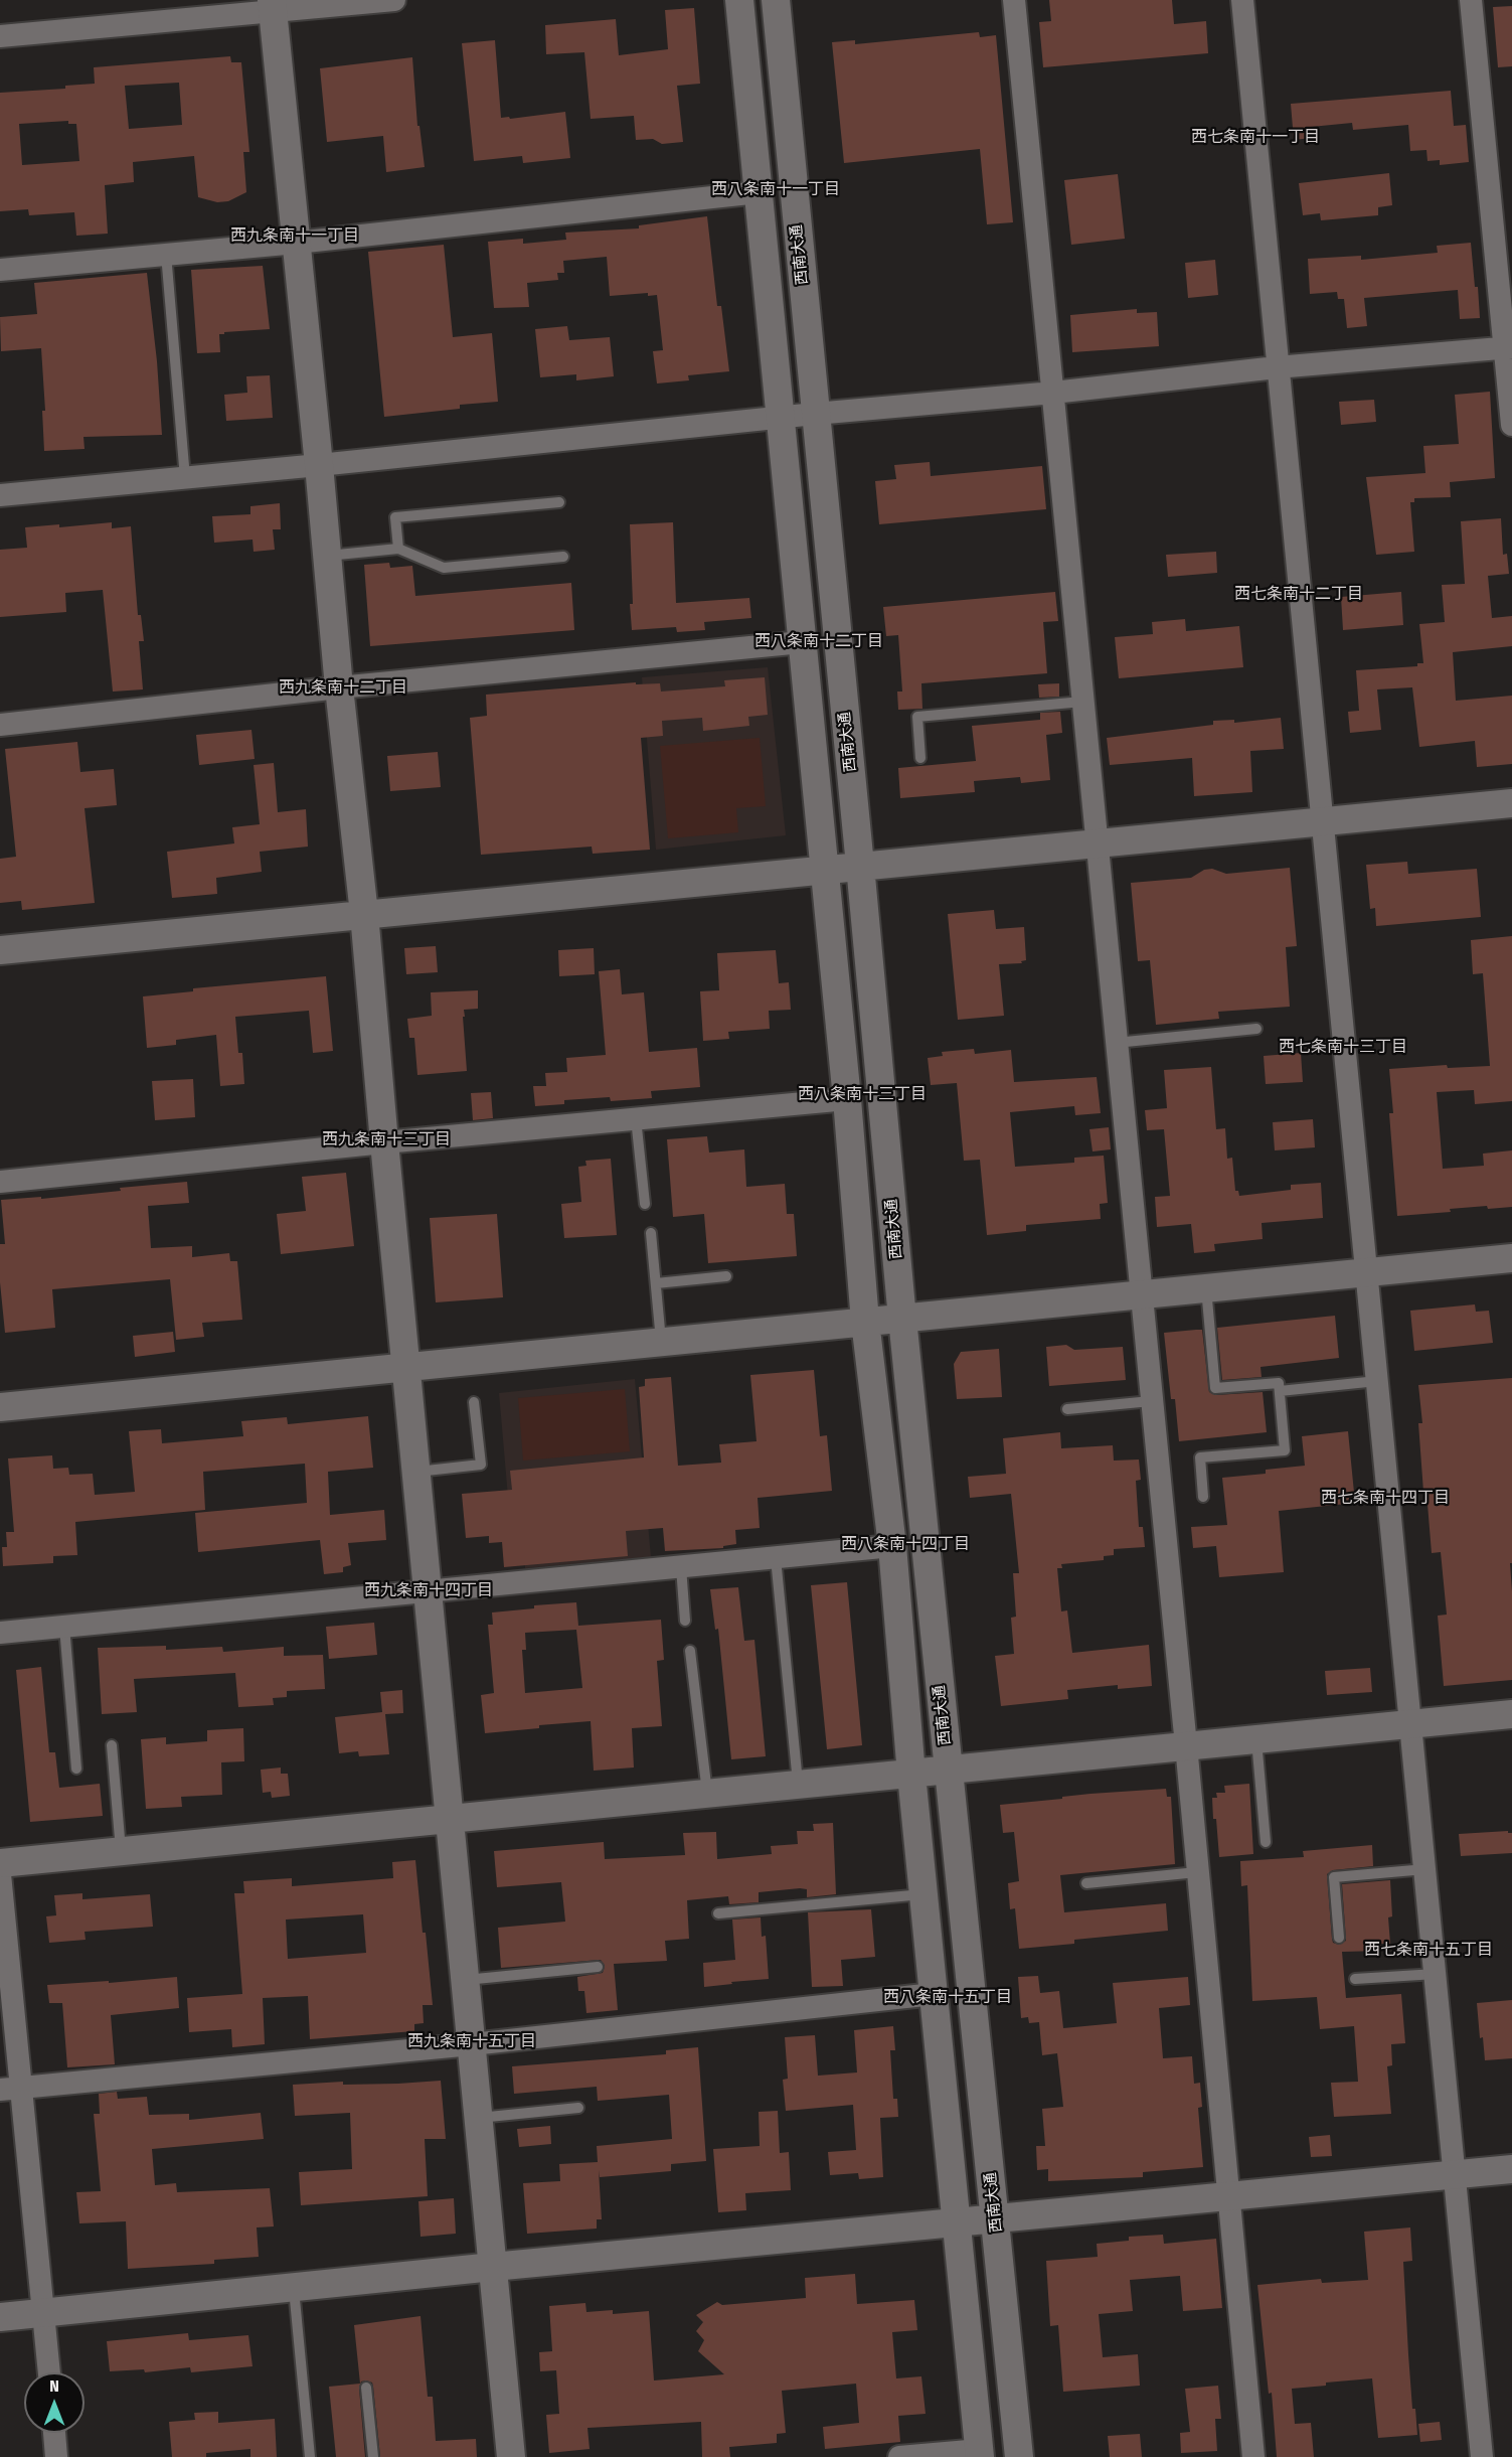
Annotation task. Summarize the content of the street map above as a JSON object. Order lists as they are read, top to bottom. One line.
{"streets":{"street":["西南大通"]},"districts":["西七条南十一丁目","西八条南十一丁目","西九条南十一丁目","西七条南十二丁目","西八条南十二丁目","西九条南十二丁目","西七条南十三丁目","西八条南十三丁目","西九条南十三丁目","西七条南十四丁目","西八条南十四丁目","西九条南十四丁目","西七条南十五丁目","西八条南十五丁目","西九条南十五丁目"],"north":"top"}
